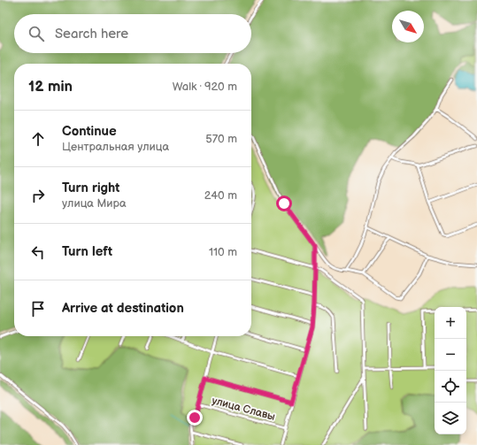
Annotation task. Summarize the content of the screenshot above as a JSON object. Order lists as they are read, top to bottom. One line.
{"streets":{"street":["улица Славы"]},"north":"bottom right","page":{"search":"Search here","heading":["12 min","Walk · 920 m"],"list":[["Continue","Центральная улица","570 m"],["Turn right","улица Мира","240 m"],["Turn left","110 m"],"Arrive at destination"],"map_buttons":["+","−"]}}
